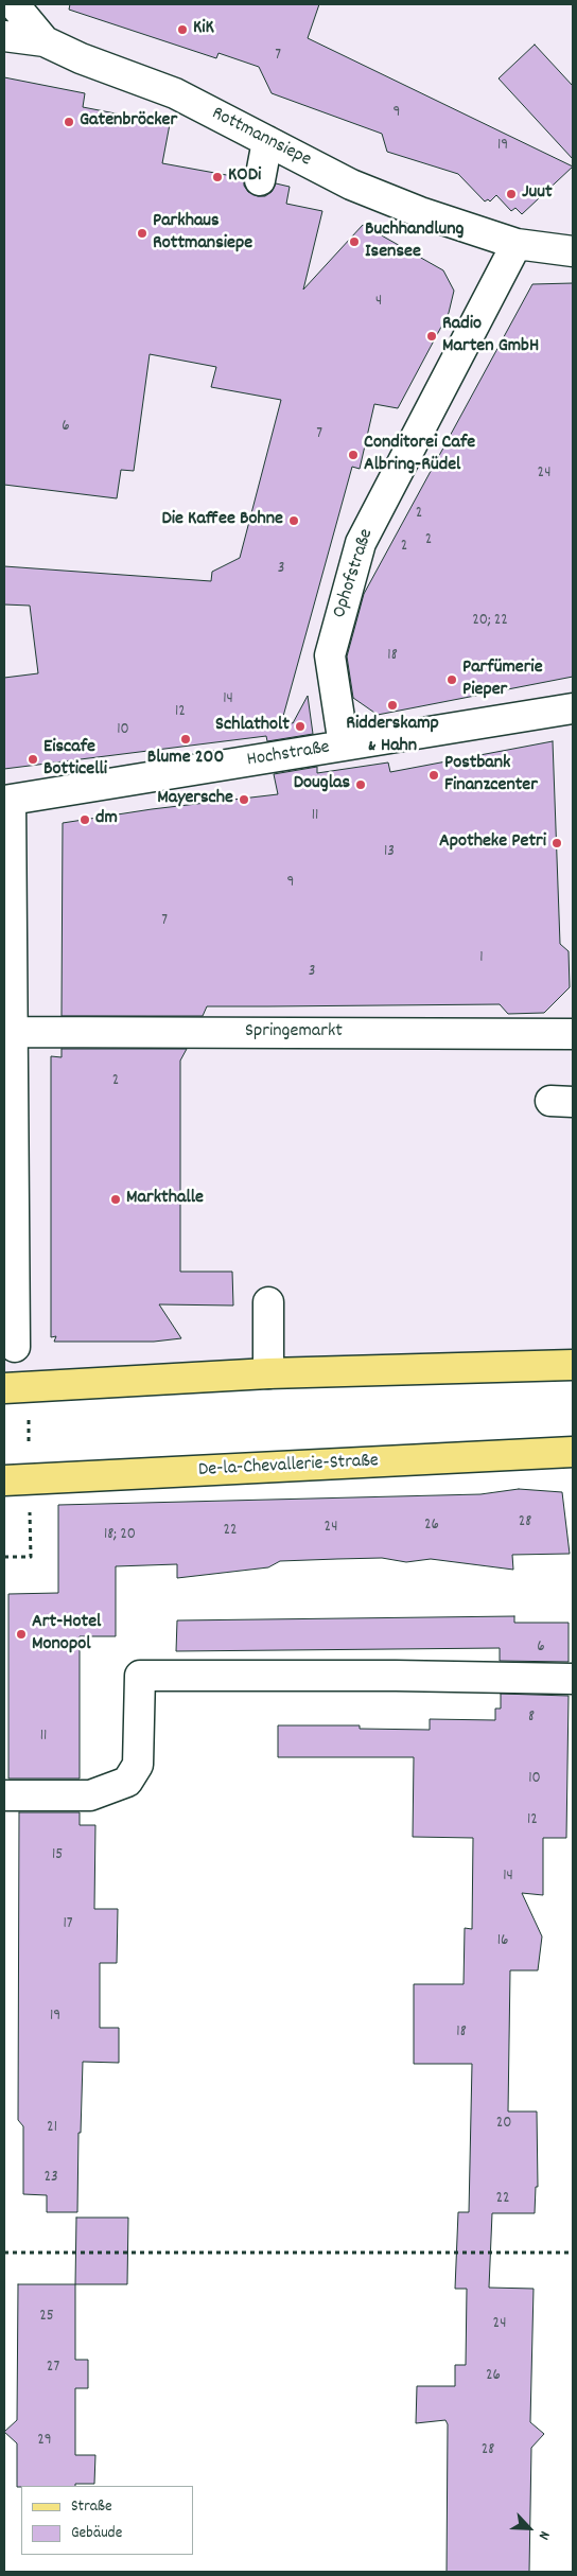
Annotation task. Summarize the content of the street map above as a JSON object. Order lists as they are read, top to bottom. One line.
{"streets":{"main road":["De-la-Chevallerie-Straße"],"street":["Rottmannsiepe","Ophofstraße","Hochstraße","Springemarkt"]},"crossings":[["Rottmannsiepe","Ophofstraße"],["Ophofstraße","Hochstraße"]],"places":["KiK","Gatenbröcker","KODi","Juut","Parkhaus Rottmansiepe","Buchhandlung Isensee","Radio Marten GmbH","Conditorei Cafe Albring-Rüdel","Die Kaffee Bohne","Parfümerie Pieper","Ridderskamp & Hahn","Schlatholt","Blume 200","Eiscafe Botticelli","Postbank Finanzcenter","Douglas","Mayersche","dm","Apotheke Petri","Markthalle","Art-Hotel Monopol"],"house_numbers":["7","9","19","4","6","7","24","2","2","2","3","20; 22","18","14","12","10","11","13","9","7","1","3","2","28","26","24","22","18; 20","6","8","11","10","12","15","14","17","16","19","18","20","21","23","22","25","24","27","26","29","28"],"legend":["Straße","Gebäude"],"north":"bottom right"}
